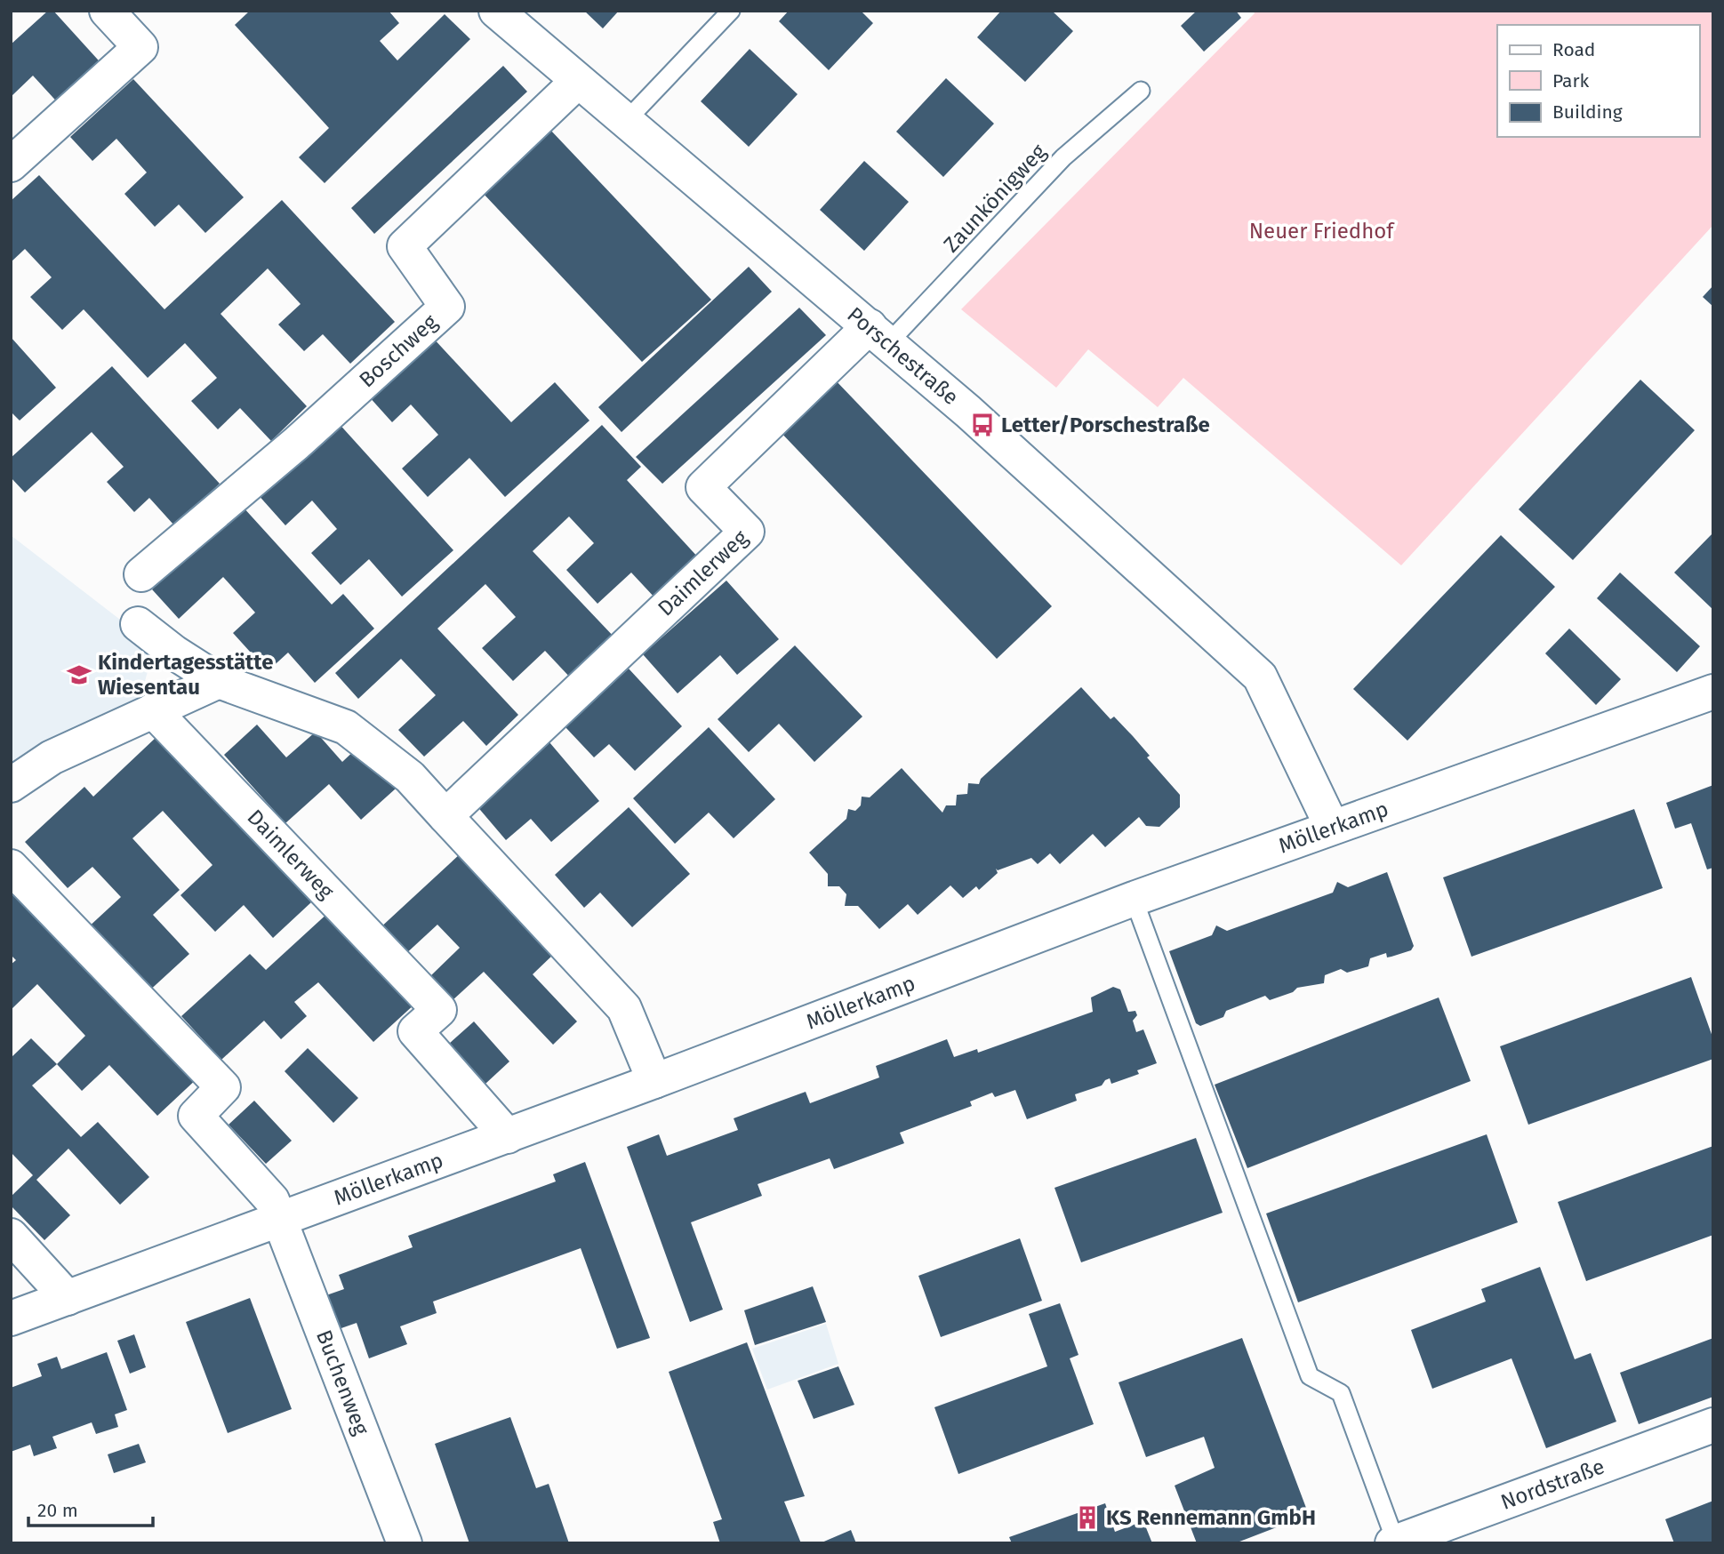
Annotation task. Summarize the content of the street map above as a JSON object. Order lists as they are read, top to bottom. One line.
{"streets":{"street":["Boschweg","Porschestraße","Daimlerweg","Möllerkamp","Buchenweg","Nordstraße"],"lane":["Zaunkönigweg"]},"crossings":[["Zaunkönigweg","Porschestraße"],["Zaunkönigweg","Daimlerweg"],["Boschweg","Porschestraße"],["Porschestraße","Daimlerweg"],["Porschestraße","Möllerkamp"],["Daimlerweg","Möllerkamp"],["Möllerkamp","Buchenweg"]],"parks":["Neuer Friedhof"],"places":{"bus stop":["Letter/Porschestraße"],"school or university":["Kindertagesstätte Wiesentau"],"building":["KS Rennemann GmbH"]},"legend":["Road","Park","Building"],"scale_bar":"20 m"}
